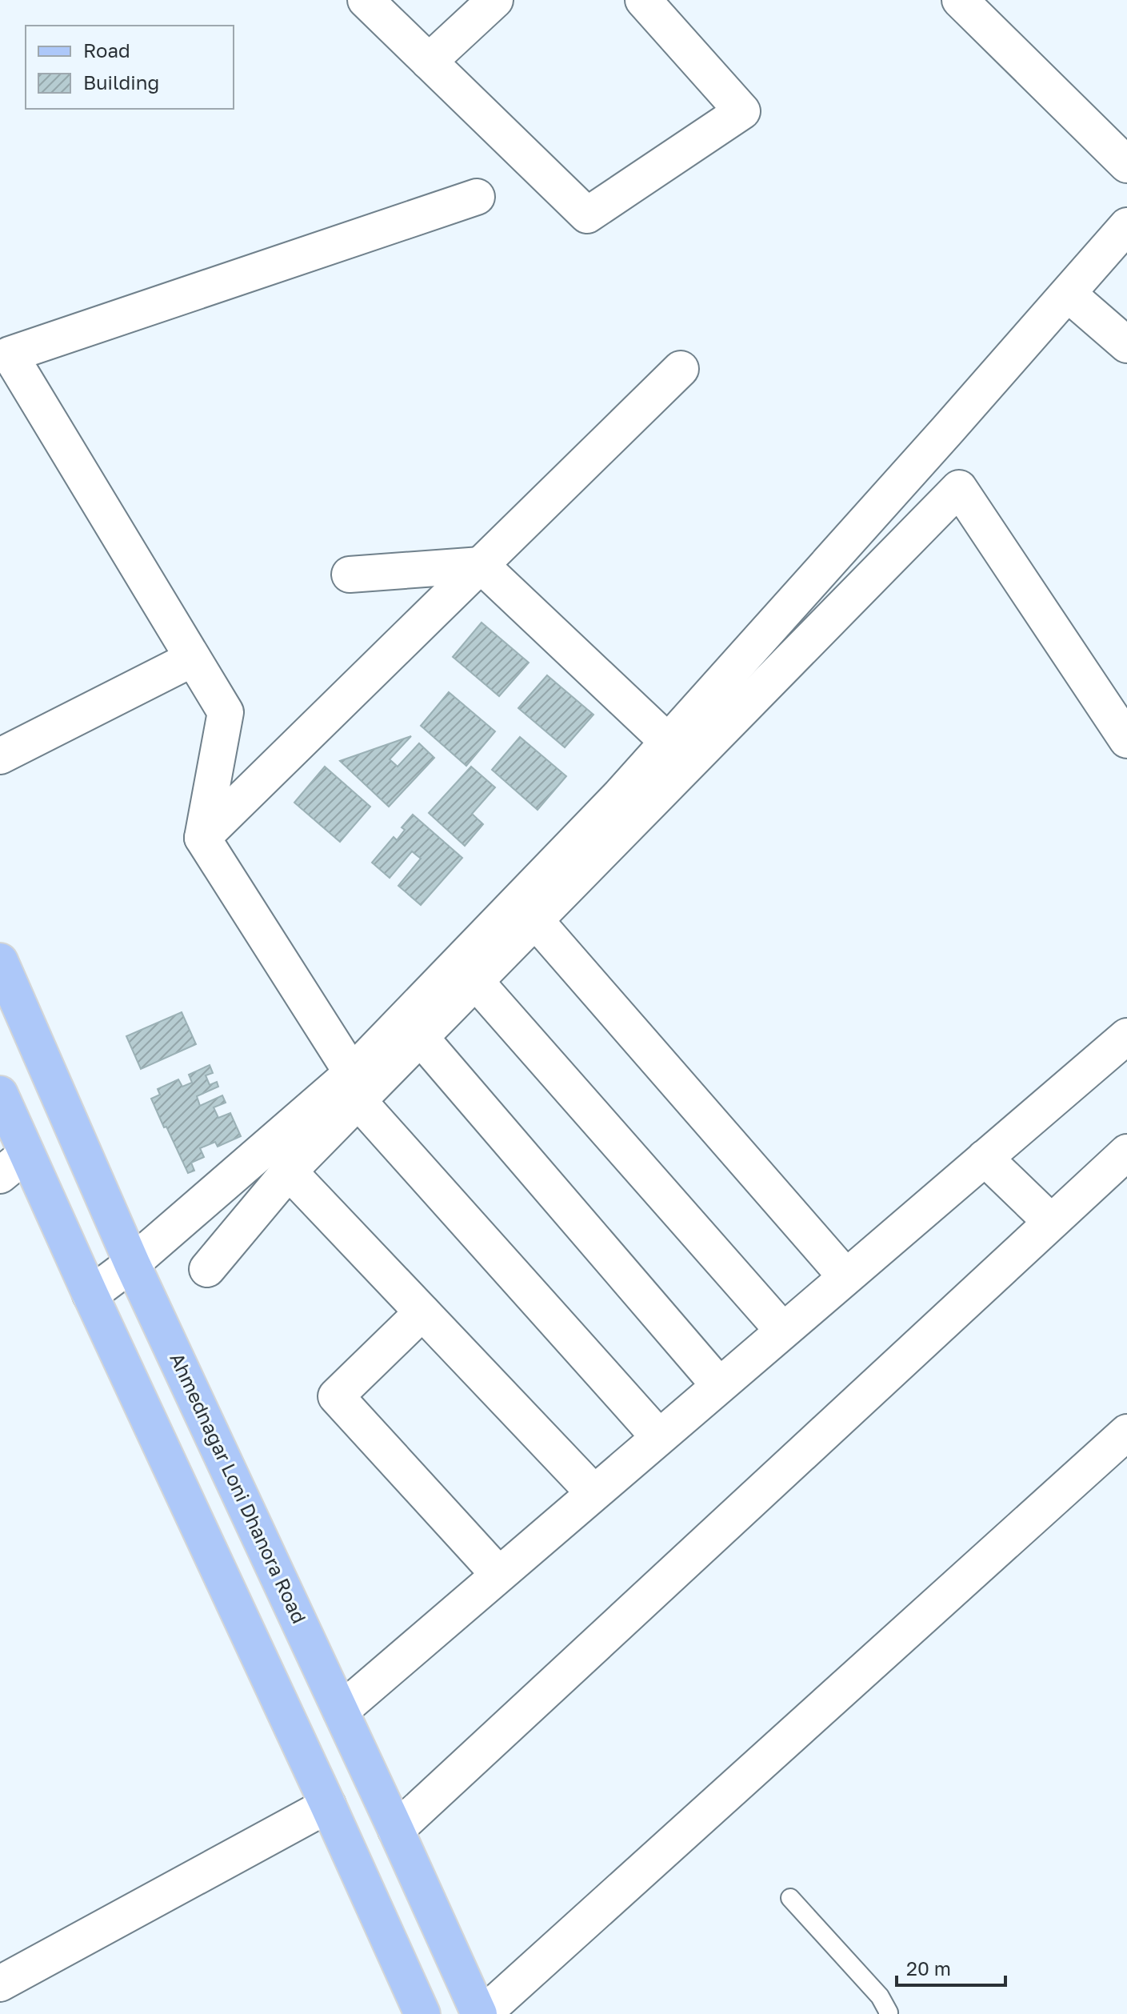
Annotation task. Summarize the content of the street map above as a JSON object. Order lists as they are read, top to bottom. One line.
{"streets":{"main road":["Ahmednagar Loni Dhanora Road"]},"legend":["Road","Building"],"scale_bar":"20 m"}
